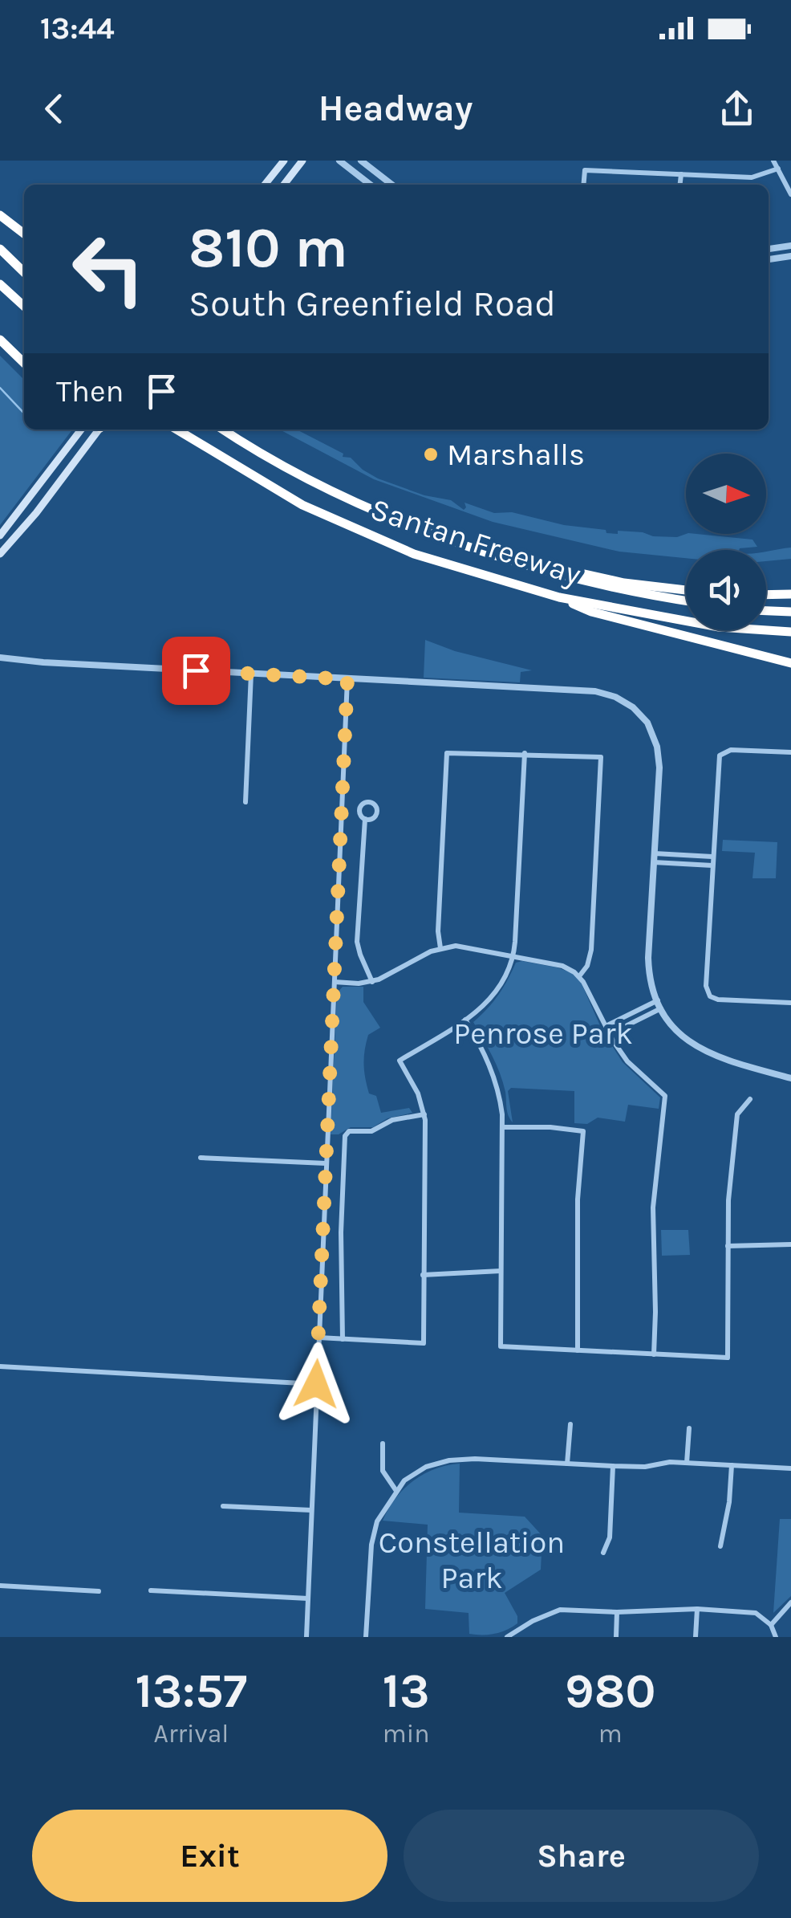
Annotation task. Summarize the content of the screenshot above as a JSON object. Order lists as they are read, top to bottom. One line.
{"streets":{"highway":["Santan Freeway"]},"parks":["Penrose Park","Constellation Park"],"places":["Marshalls"],"north":"right","page":{"status":"13:44","header":"Headway","turn":["810 m","South Greenfield Road"],"then":"Then","eta":["13:57","Arrival","13","min","980","m"],"buttons":["Exit","Share"]}}
